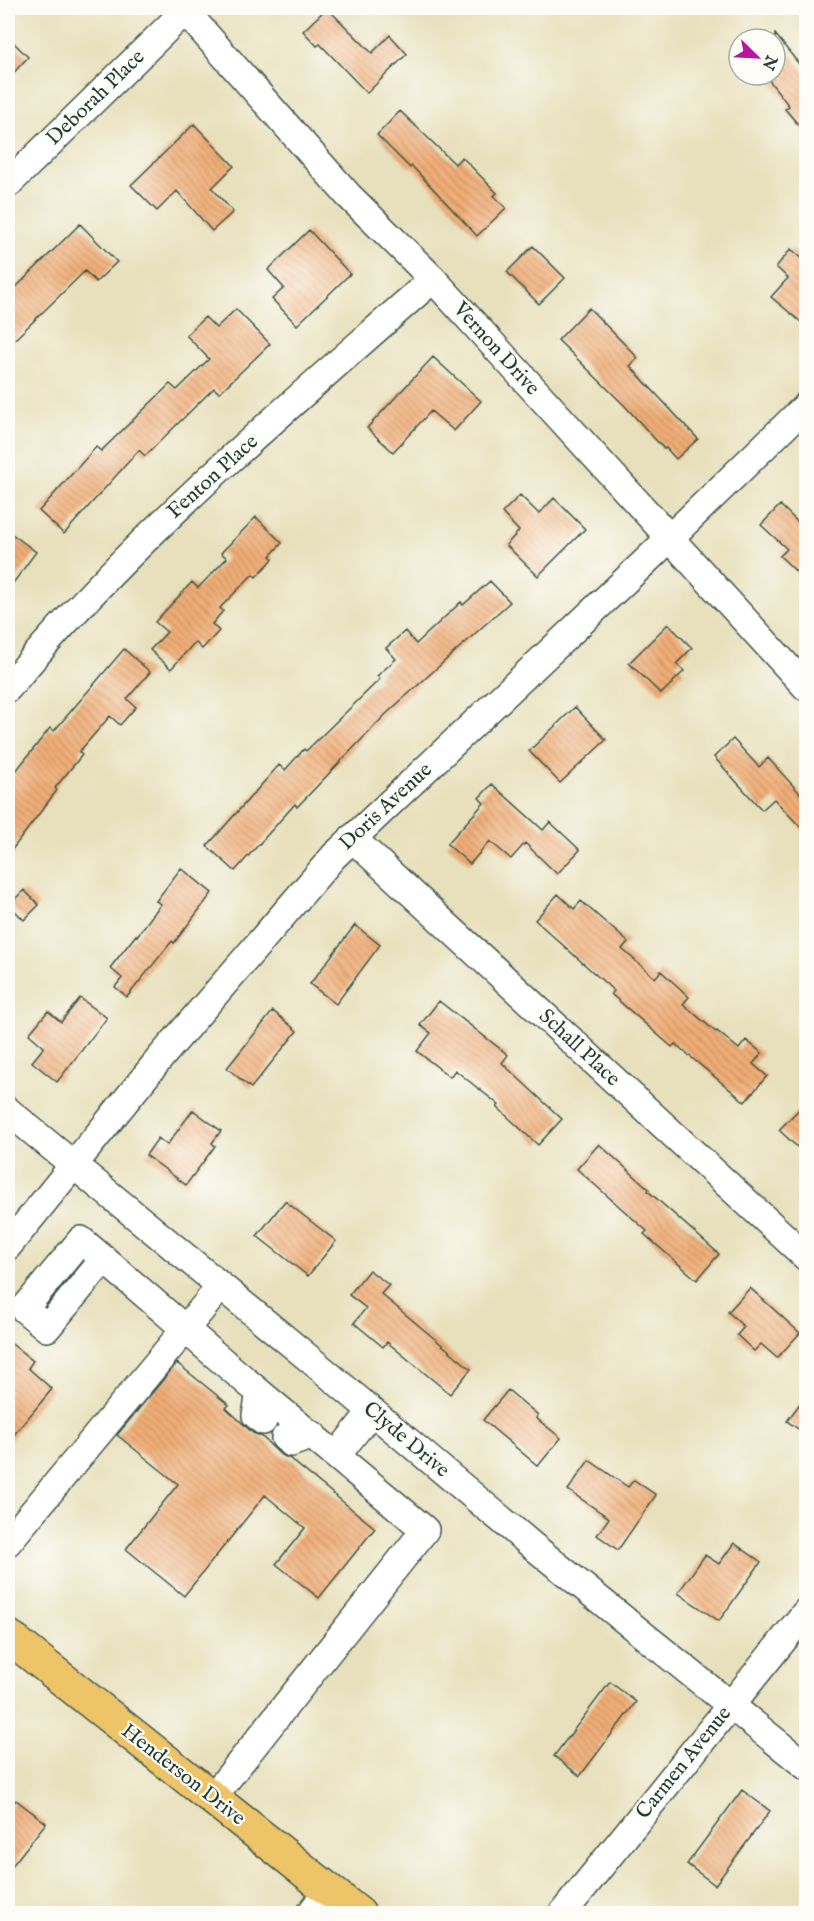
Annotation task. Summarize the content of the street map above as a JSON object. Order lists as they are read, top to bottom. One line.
{"streets":{"main road":["Henderson Drive"],"street":["Deborah Place","Vernon Drive","Fenton Place","Doris Avenue","Schall Place","Clyde Drive","Carmen Avenue"]},"crossings":[["Deborah Place","Vernon Drive"],["Vernon Drive","Fenton Place"],["Vernon Drive","Doris Avenue"],["Doris Avenue","Schall Place"],["Doris Avenue","Clyde Drive"],["Clyde Drive","Carmen Avenue"]],"north":"bottom right"}
